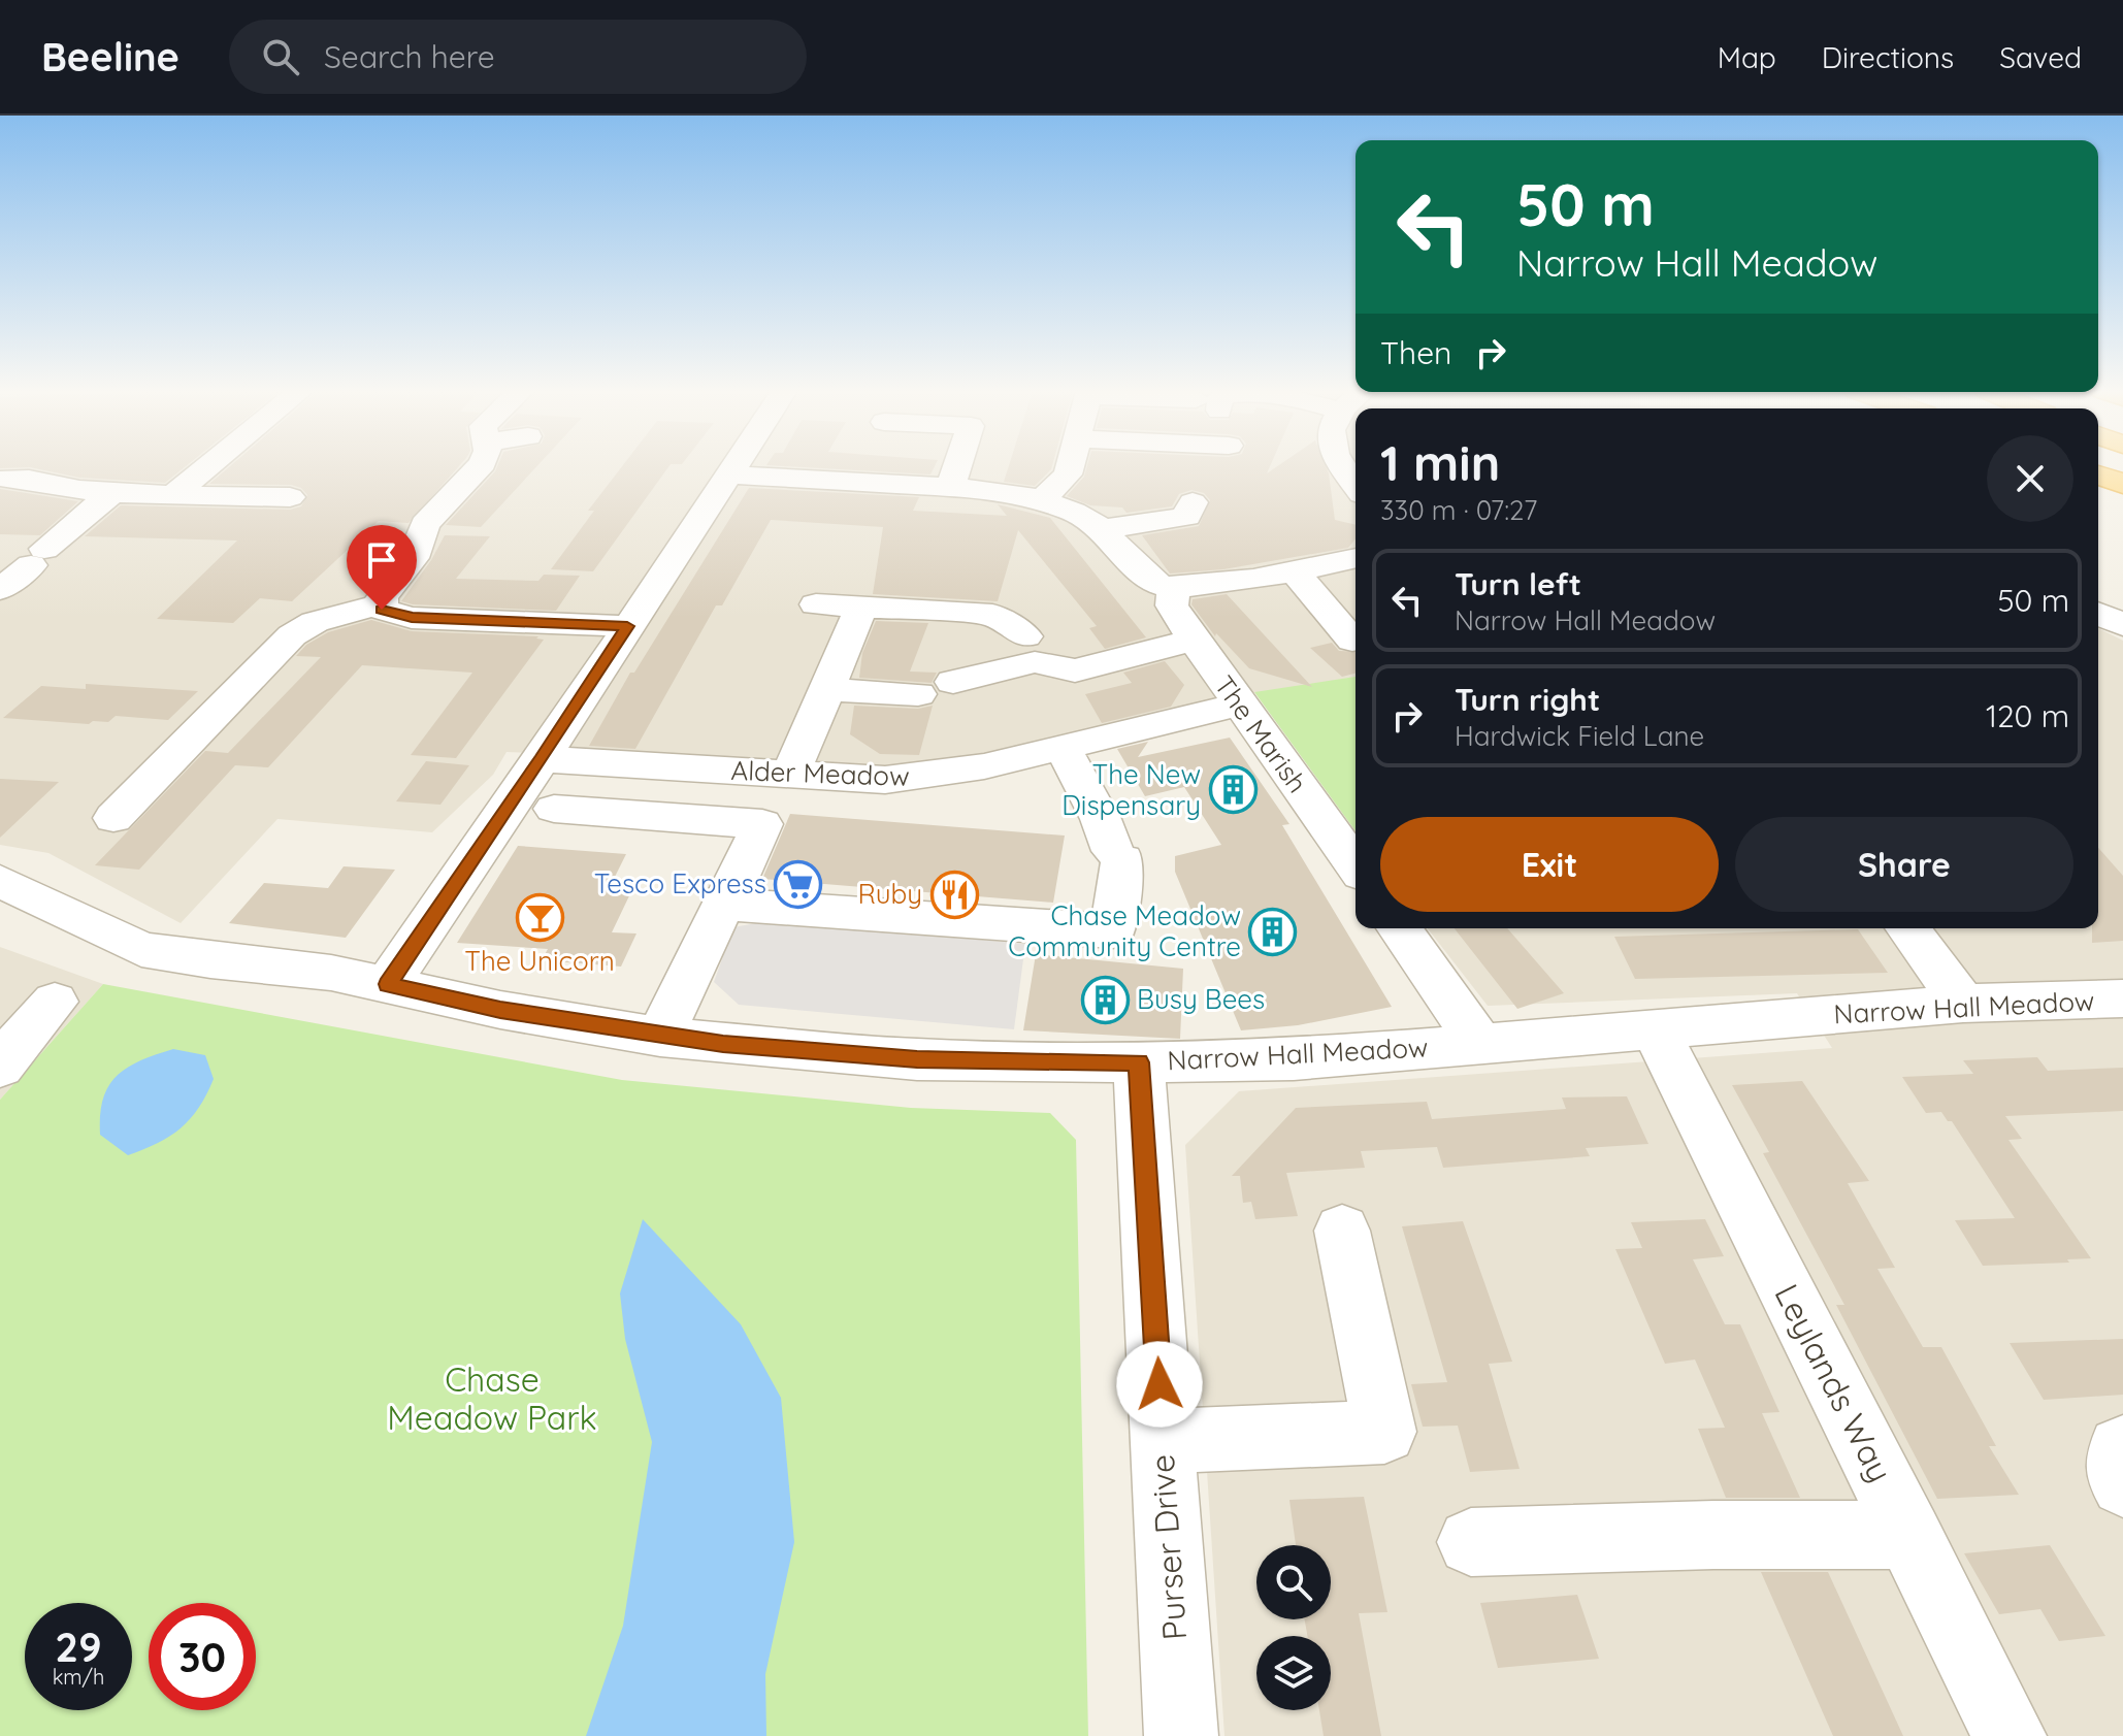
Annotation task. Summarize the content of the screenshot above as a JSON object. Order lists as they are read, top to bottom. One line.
{"streets":{"street":["The Marish","Alder Meadow","Narrow Hall Meadow","Leylands Way","Purser Drive"]},"crossings":[["The Marish","Alder Meadow"],["Narrow Hall Meadow","Leylands Way"],["Narrow Hall Meadow","Purser Drive"]],"parks":["Chase Meadow Park"],"places":{"building":["The New Dispensary","Chase Meadow Community Centre","Busy Bees"],"supermarket":["Tesco Express"],"restaurant":["Ruby"],"bar":["The Unicorn"]},"page":{"header":"Beeline","search":"Search here","nav":["Map","Directions","Saved"],"turn":["50 m","Narrow Hall Meadow"],"then":"Then","heading":["1 min","330 m · 07:27"],"list":[{"name":"Turn left","note":"Narrow Hall Meadow","value":"50 m"},{"name":"Turn right","note":"Hardwick Field Lane","value":"120 m"}],"buttons":["Exit","Share"],"speed":"29 km/h","limit":"30"}}
